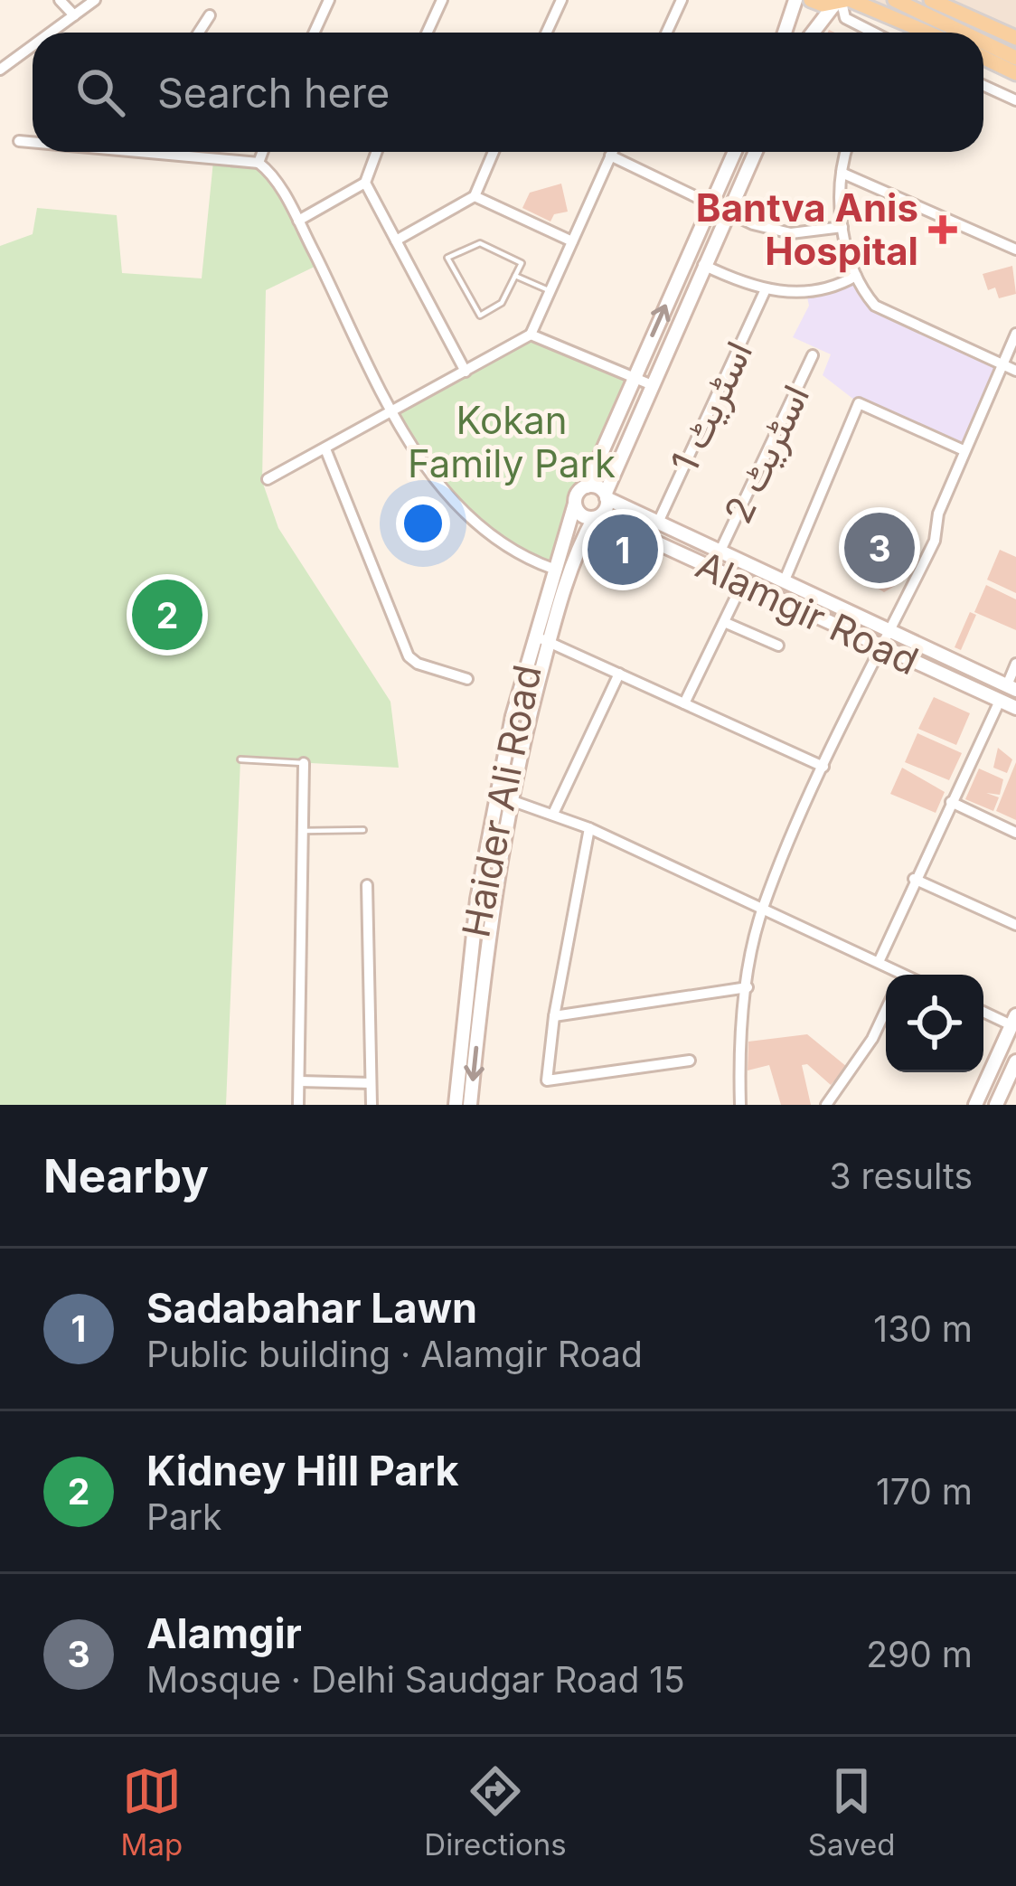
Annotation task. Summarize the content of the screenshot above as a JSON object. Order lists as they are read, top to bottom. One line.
{"streets":{"main road":["Alamgir Road","Haider Ali Road"],"street":["اسٹریٹ 1","اسٹریٹ 2"]},"crossings":[["اسٹریٹ 1","Alamgir Road"],["اسٹریٹ 2","Alamgir Road"],["Alamgir Road","Haider Ali Road"]],"parks":["Kokan Family Park"],"places":{"health":["Bantva Anis Hospital"]},"page":{"search":"Search here","pins":["3","1","2"],"heading":["Nearby","3 results"],"list":[{"mark":"1","name":"Sadabahar Lawn","note":"Public building · Alamgir Road","value":"130 m"},{"mark":"2","name":"Kidney Hill Park","note":"Park","value":"170 m"},{"mark":"3","name":"Alamgir","note":"Mosque · Delhi Saudgar Road 15","value":"290 m"}],"nav":["Map","Directions","Saved"]}}
